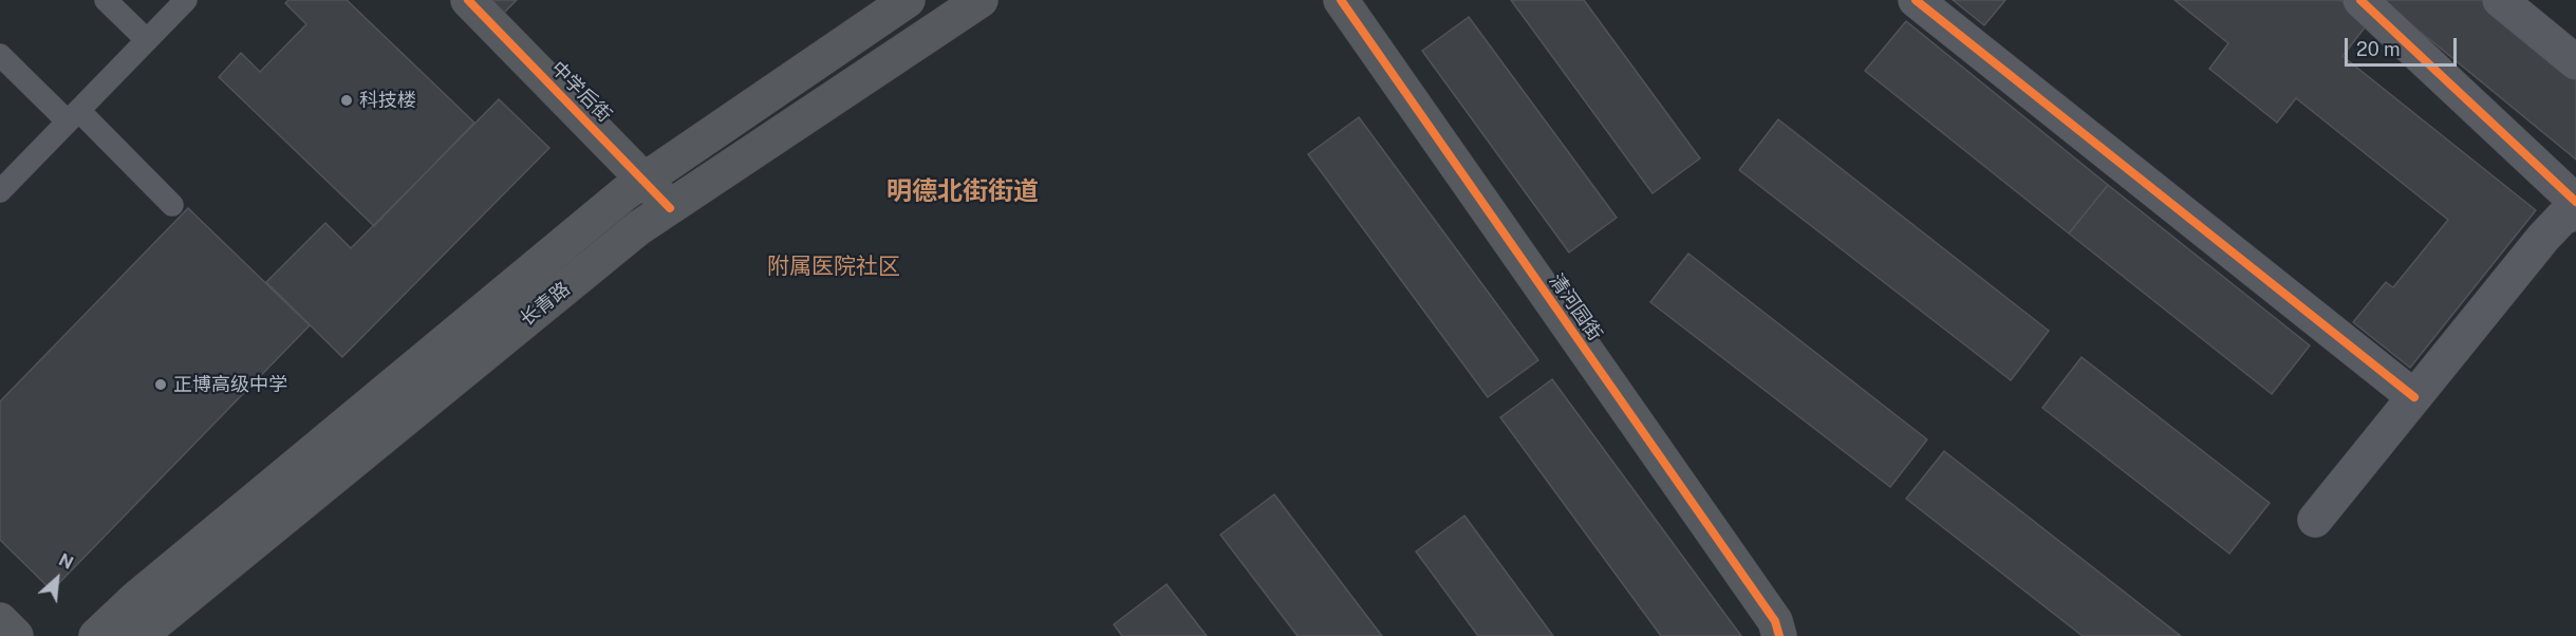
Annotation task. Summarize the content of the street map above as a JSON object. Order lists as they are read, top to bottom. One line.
{"streets":{"main road":["中学后街","长青路","清河园街"]},"crossings":[["中学后街","长青路"]],"districts":["明德北街街道","附属医院社区"],"places":["科技楼","正博高级中学"],"scale_bar":"20 m","north":"top right"}
